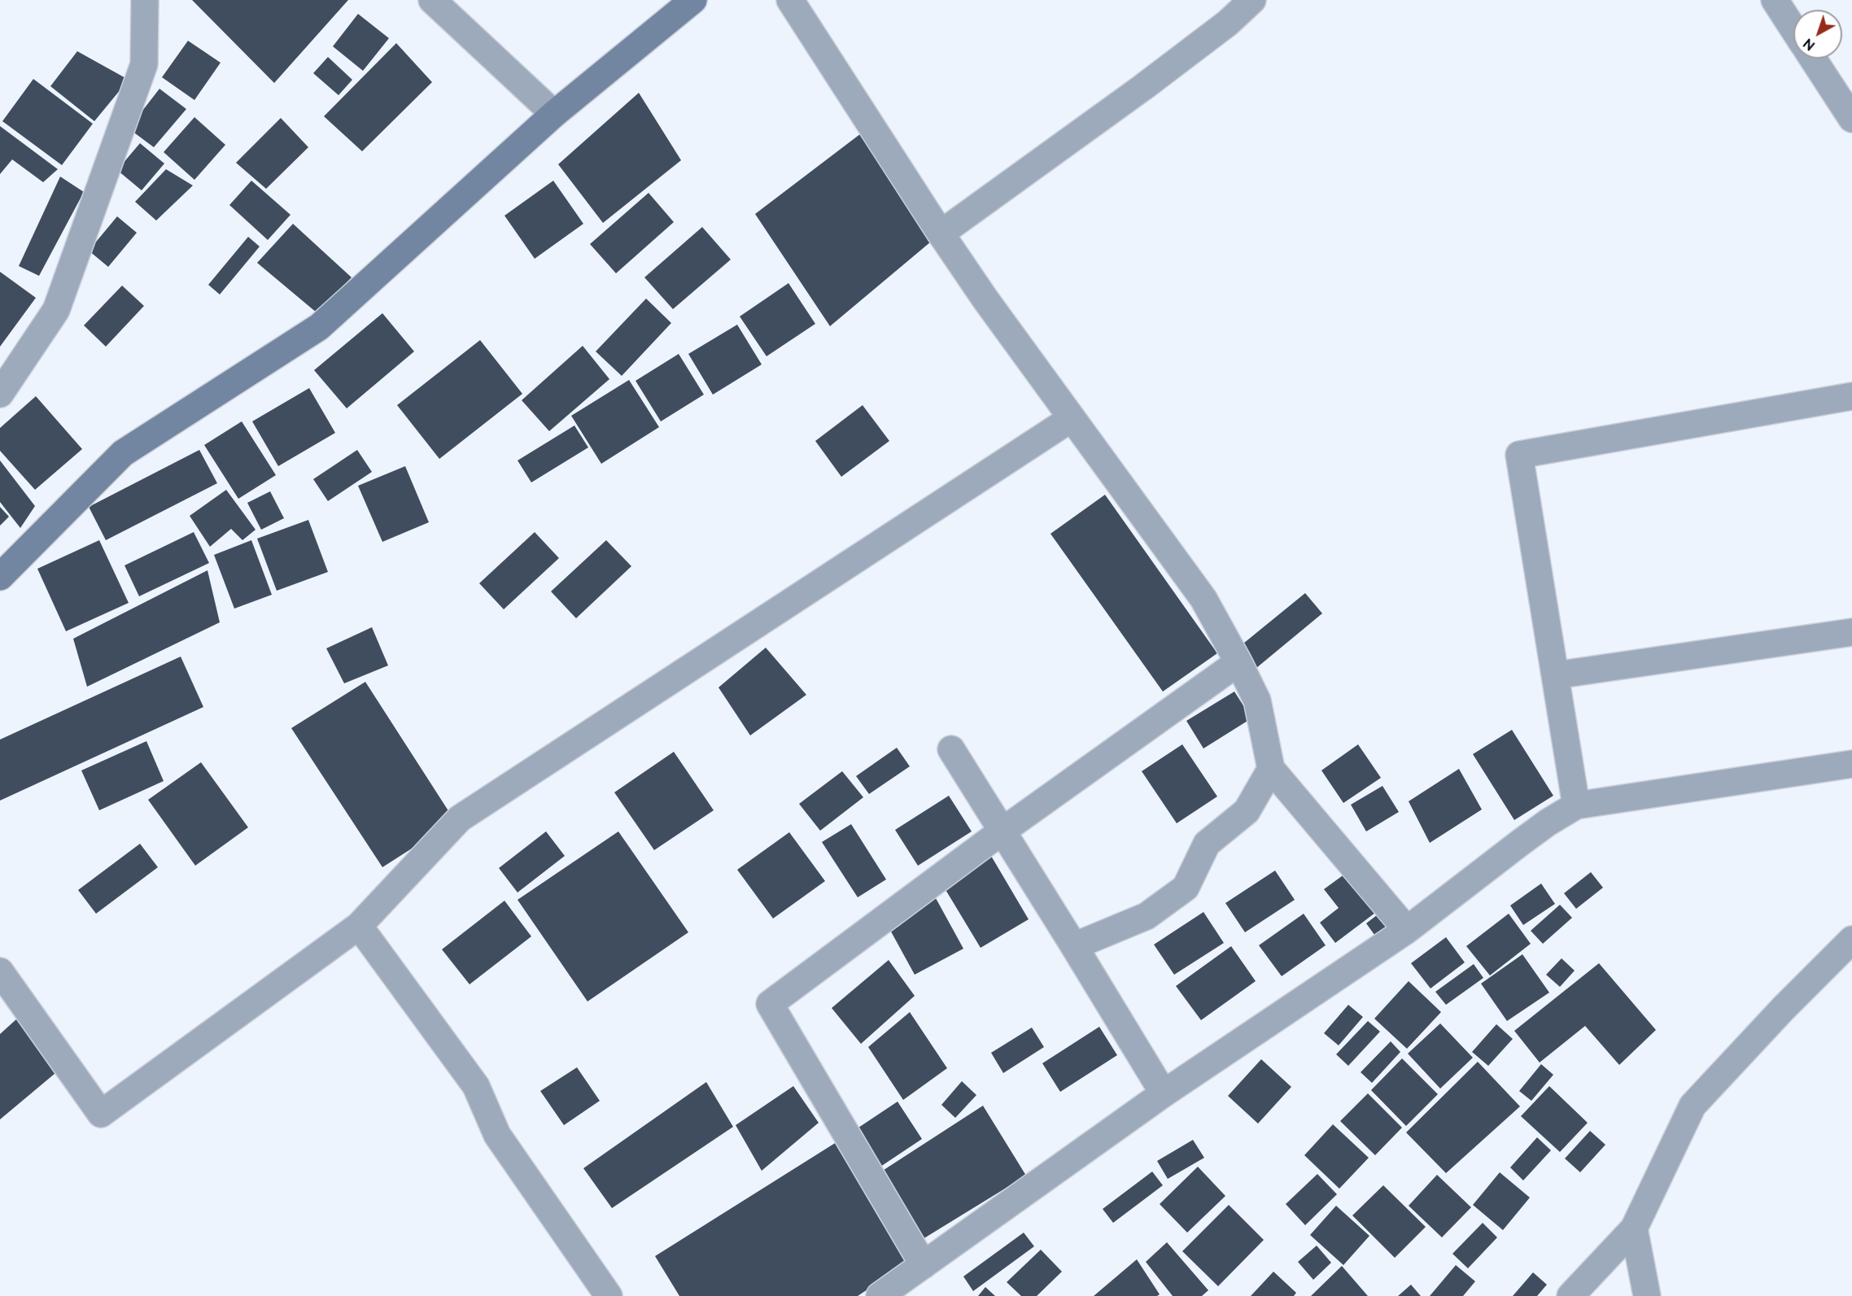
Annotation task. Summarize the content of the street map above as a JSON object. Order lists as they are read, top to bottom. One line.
{"north":"bottom left"}
